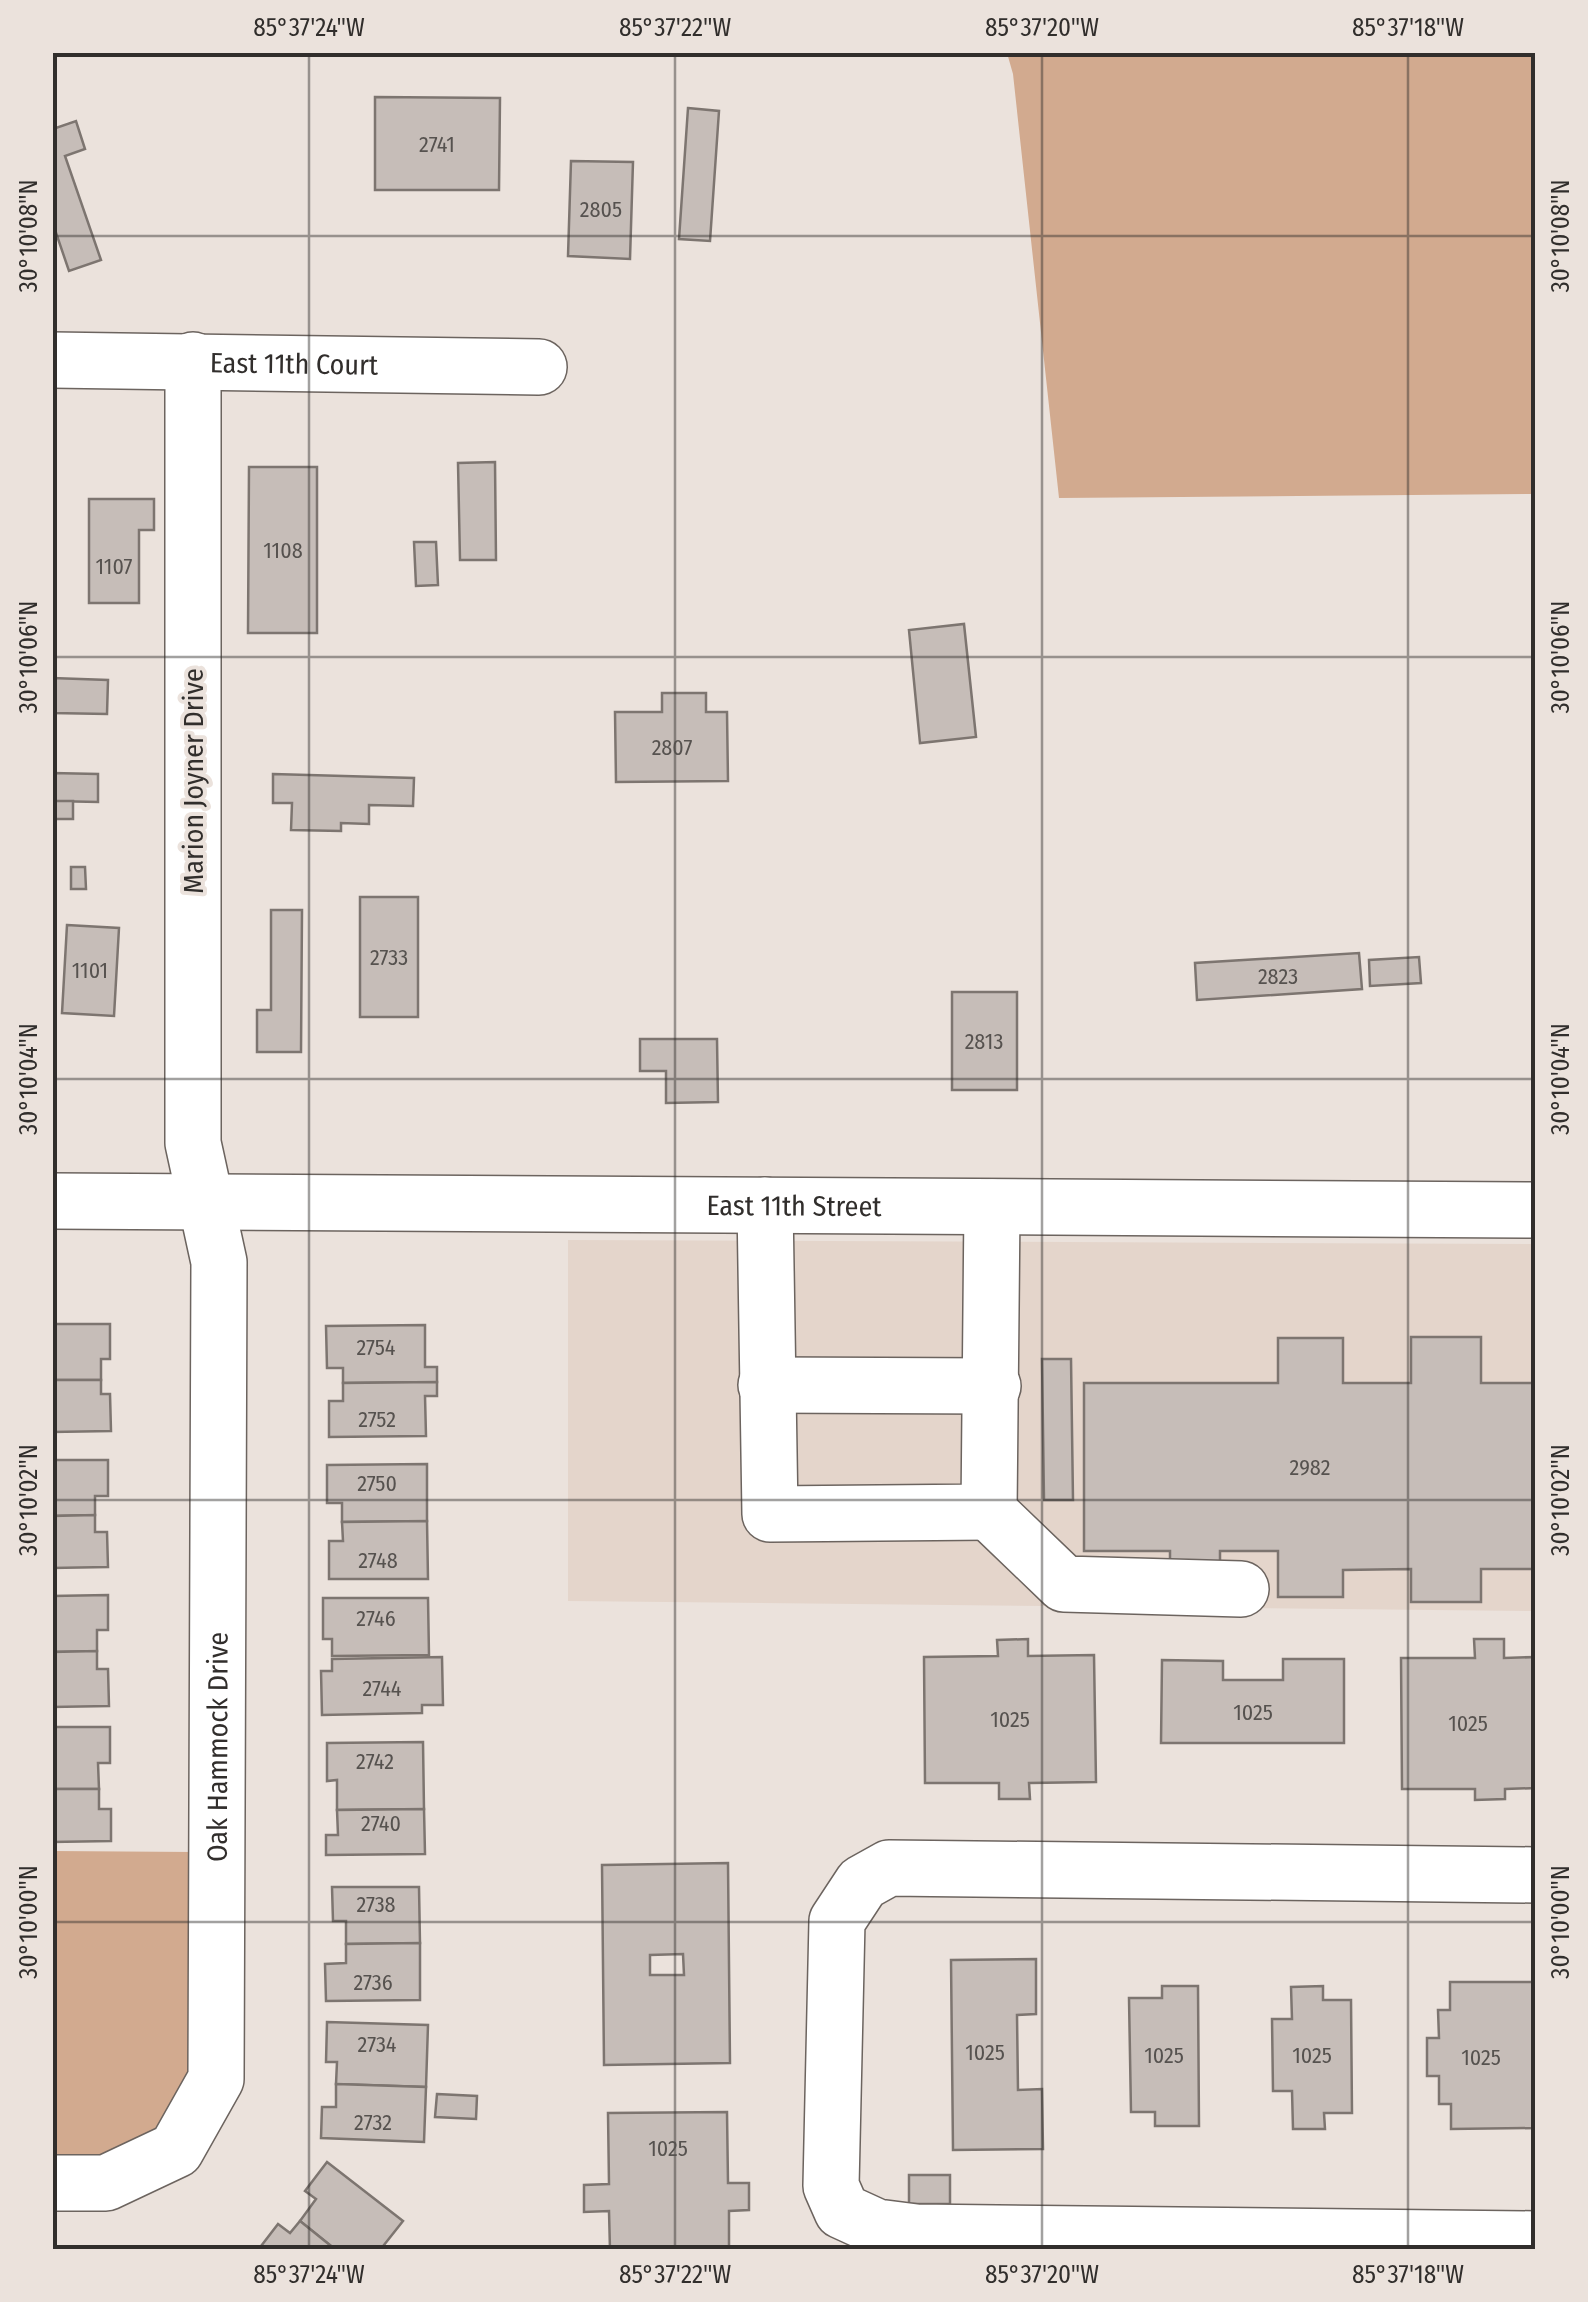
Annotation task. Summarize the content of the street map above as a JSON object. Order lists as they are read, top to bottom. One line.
{"streets":{"street":["East 11th Court","Marion Joyner Drive","East 11th Street","Oak Hammock Drive"]},"crossings":[["East 11th Court","Marion Joyner Drive"],["Marion Joyner Drive","East 11th Street"],["Marion Joyner Drive","Oak Hammock Drive"],["East 11th Street","Oak Hammock Drive"]],"house_numbers":["2741","2805","1108","1107","2807","2733","1101","2823","2813","2754","2752","2982","2750","2748","2746","2744","1025","1025","1025","2742","2740","2738","2736","2734","1025","1025","1025","1025","2732","1025"],"coordinates":["85°37'24\"W","85°37'22\"W","85°37'20\"W","85°37'18\"W","30°10'08\"N","30°10'06\"N","30°10'04\"N","30°10'02\"N","30°10'00\"N"]}
